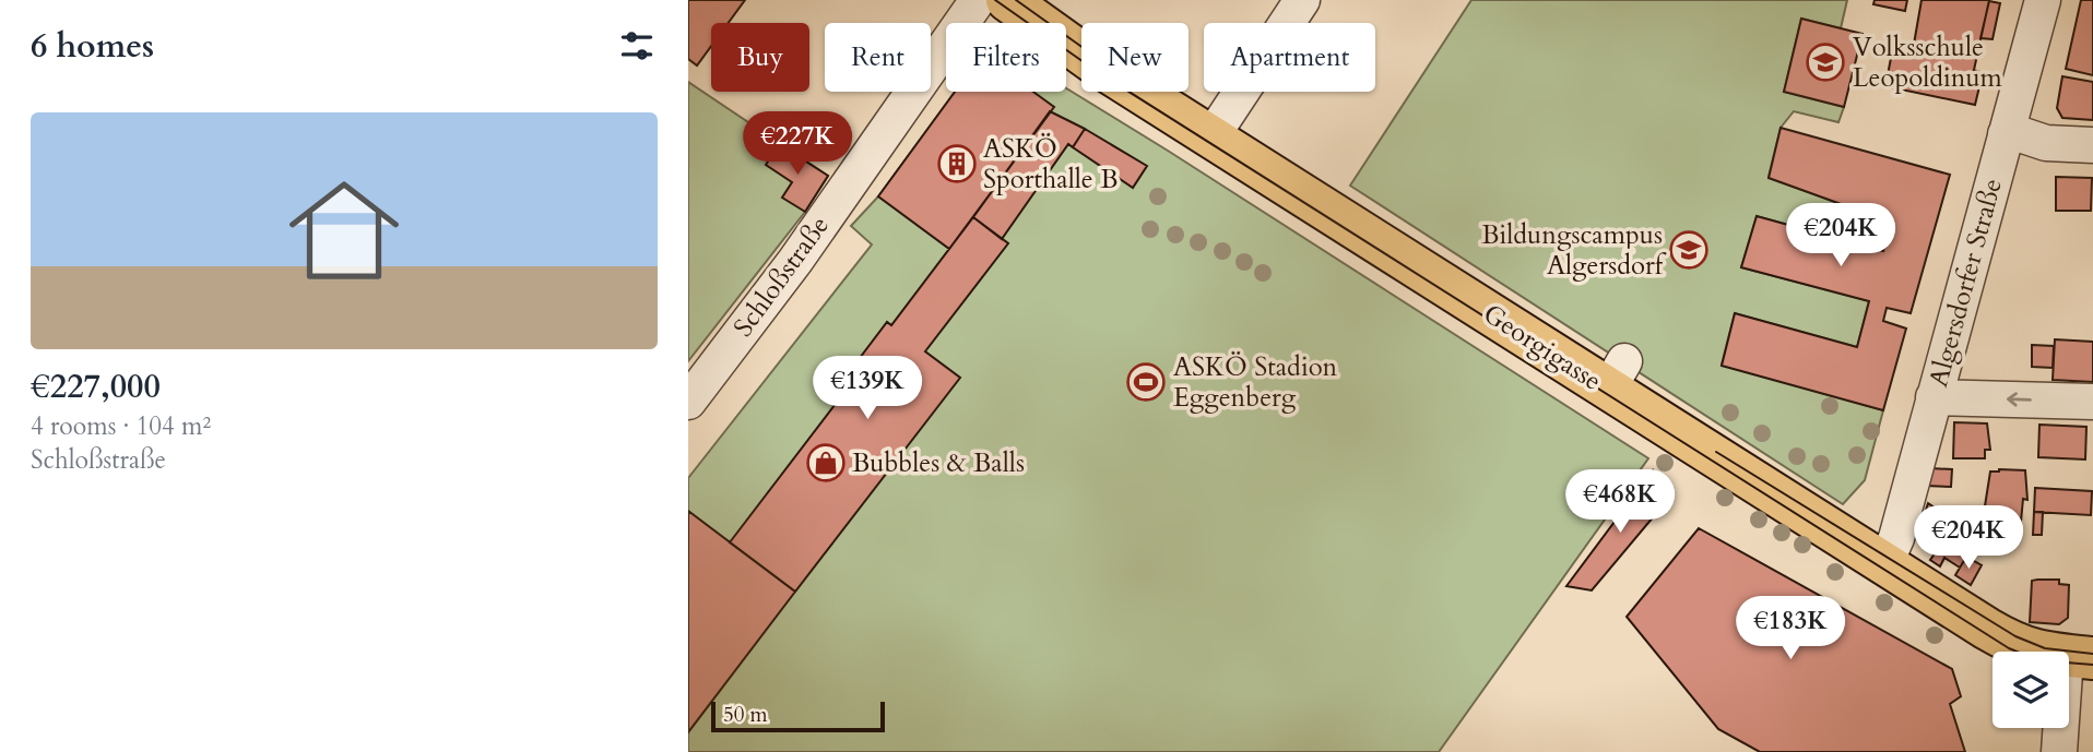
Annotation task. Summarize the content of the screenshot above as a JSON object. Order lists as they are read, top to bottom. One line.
{"streets":{"main road":["Georgigasse"],"street":["Schloßstraße","Algersdorfer Straße"]},"crossings":[["Algersdorfer Straße","Georgigasse"]],"places":{"school or university":["Volksschule Leopoldinum","Bildungscampus Algersdorf"],"building":["ASKÖ Sporthalle B"],"sports":["ASKÖ Stadion Eggenberg"],"shop":["Bubbles & Balls"]},"scale_bar":"50 m","page":{"heading":"6 homes","chip":["Buy","Rent","Filters","New","Apartment"],"list":[{"name":"€227,000","note":"4 rooms · 104 m² · Schloßstraße"}],"price":["€227K","€204K","€139K","€468K","€204K","€183K"],"scale":"50 m"}}
